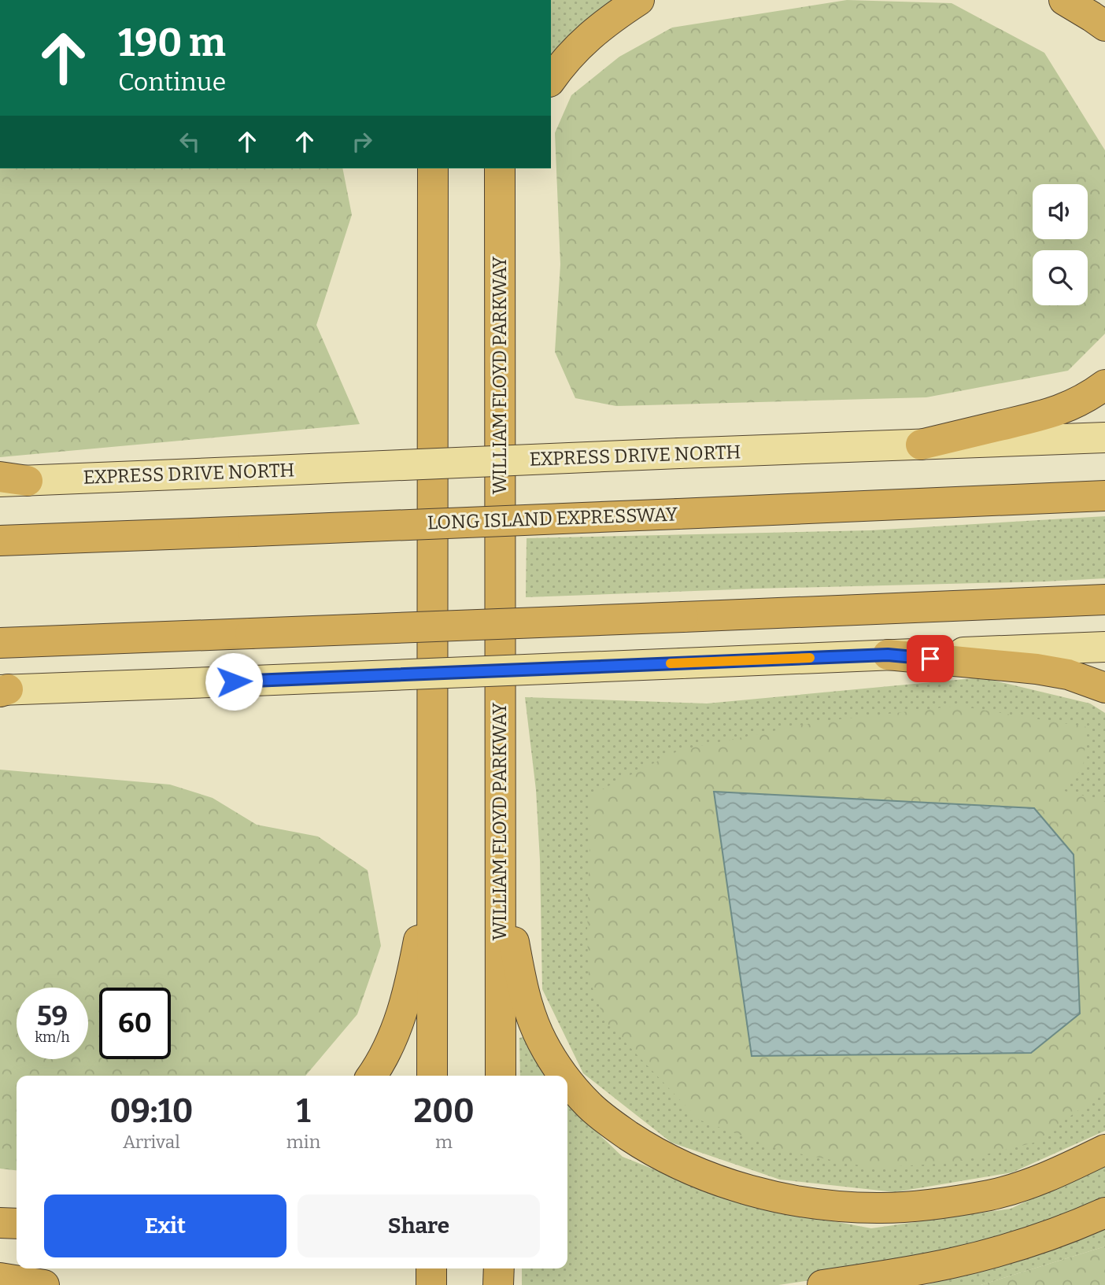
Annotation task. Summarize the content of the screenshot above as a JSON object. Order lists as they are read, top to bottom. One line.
{"streets":{"highway":["WILLIAM FLOYD PARKWAY","LONG ISLAND EXPRESSWAY"],"main road":["EXPRESS DRIVE NORTH"]},"page":{"turn":["190 m","Continue"],"speed":"59 km/h","limit":"60","eta":["09:10","Arrival","1","min","200","m"],"buttons":["Exit","Share"]}}
